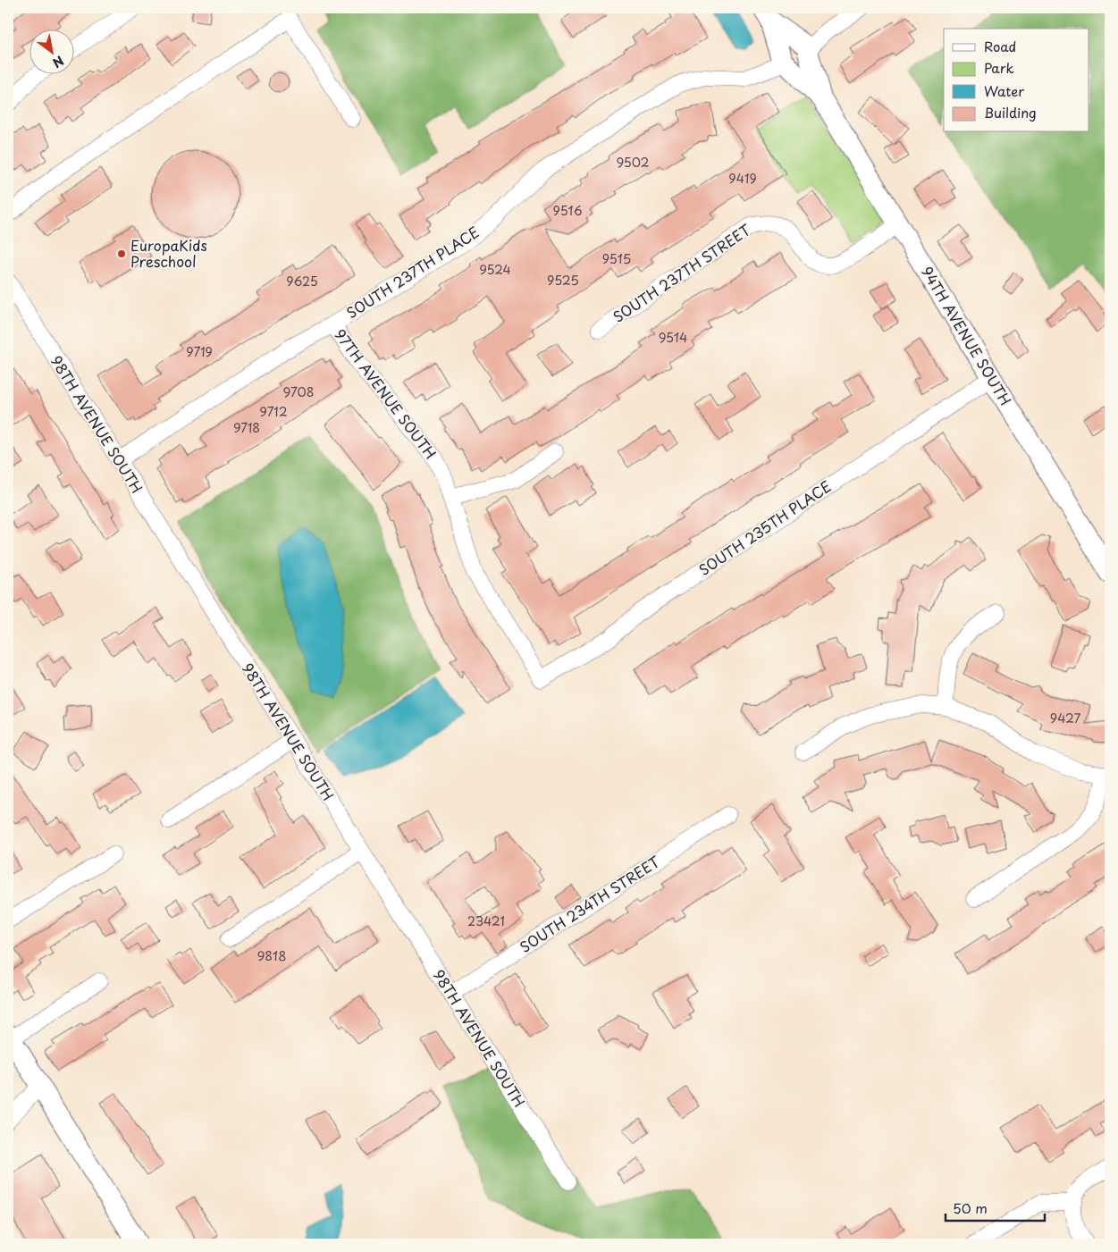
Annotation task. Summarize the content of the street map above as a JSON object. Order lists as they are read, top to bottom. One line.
{"streets":{"street":["SOUTH 237TH PLACE","SOUTH 237TH STREET","94TH AVENUE SOUTH","97TH AVENUE SOUTH","98TH AVENUE SOUTH","SOUTH 235TH PLACE","SOUTH 234TH STREET"]},"crossings":[["SOUTH 237TH PLACE","94TH AVENUE SOUTH"],["SOUTH 237TH PLACE","97TH AVENUE SOUTH"],["SOUTH 237TH PLACE","98TH AVENUE SOUTH"],["SOUTH 237TH STREET","94TH AVENUE SOUTH"],["94TH AVENUE SOUTH","SOUTH 235TH PLACE"],["97TH AVENUE SOUTH","SOUTH 235TH PLACE"],["98TH AVENUE SOUTH","SOUTH 234TH STREET"]],"places":["EuropaKids Preschool"],"house_numbers":["9502","9419","9516","9515","9524","9525","9625","9514","9719","9708","9712","9718","9427","23421","9818"],"legend":["Road","Park","Water","Building"],"scale_bar":"50 m","north":"bottom right"}
